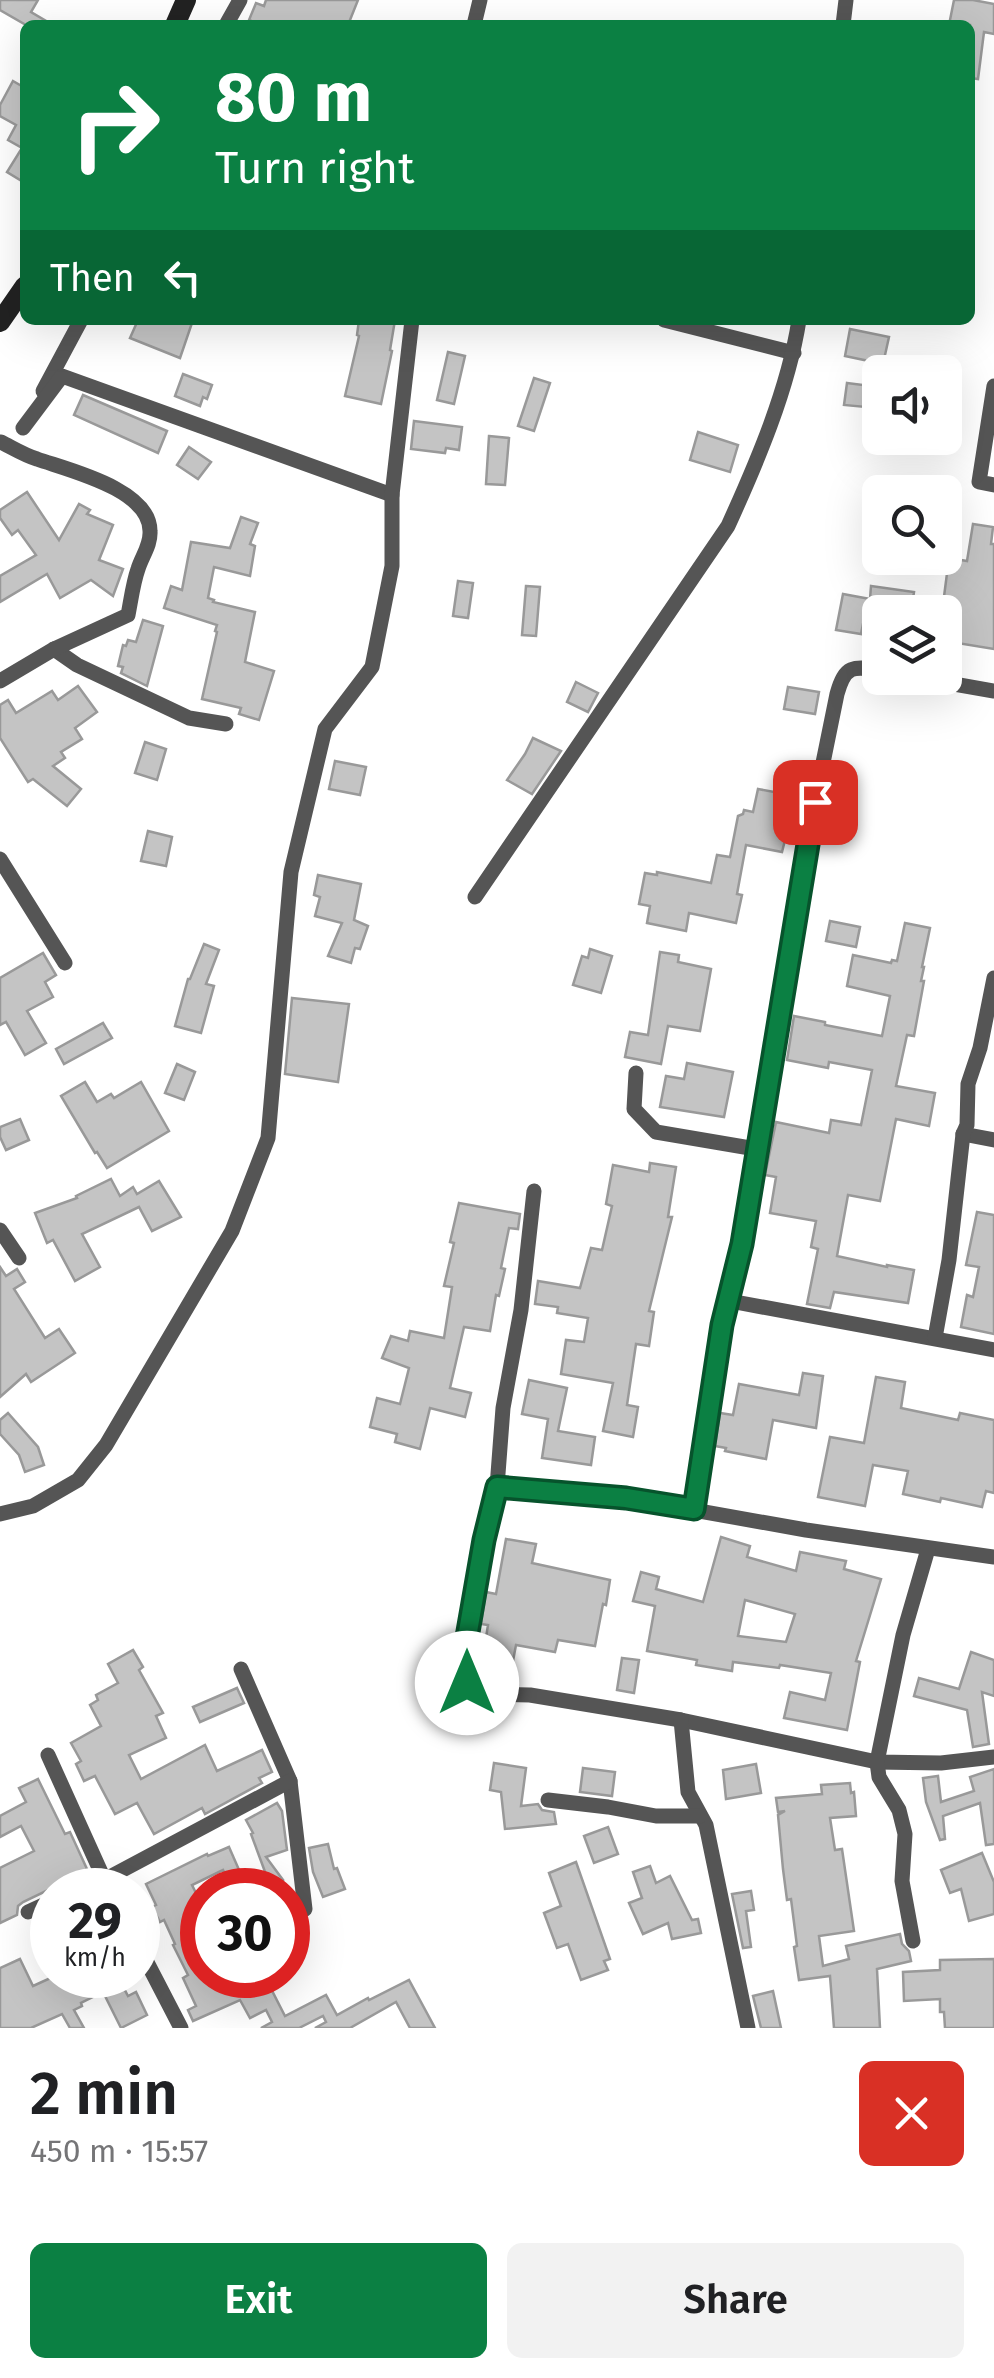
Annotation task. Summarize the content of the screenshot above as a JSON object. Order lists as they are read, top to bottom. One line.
{"page":{"turn":["80 m","Turn right"],"then":"Then","speed":"29 km/h","limit":"30","heading":["2 min","450 m · 15:57"],"buttons":["Exit","Share"]}}
